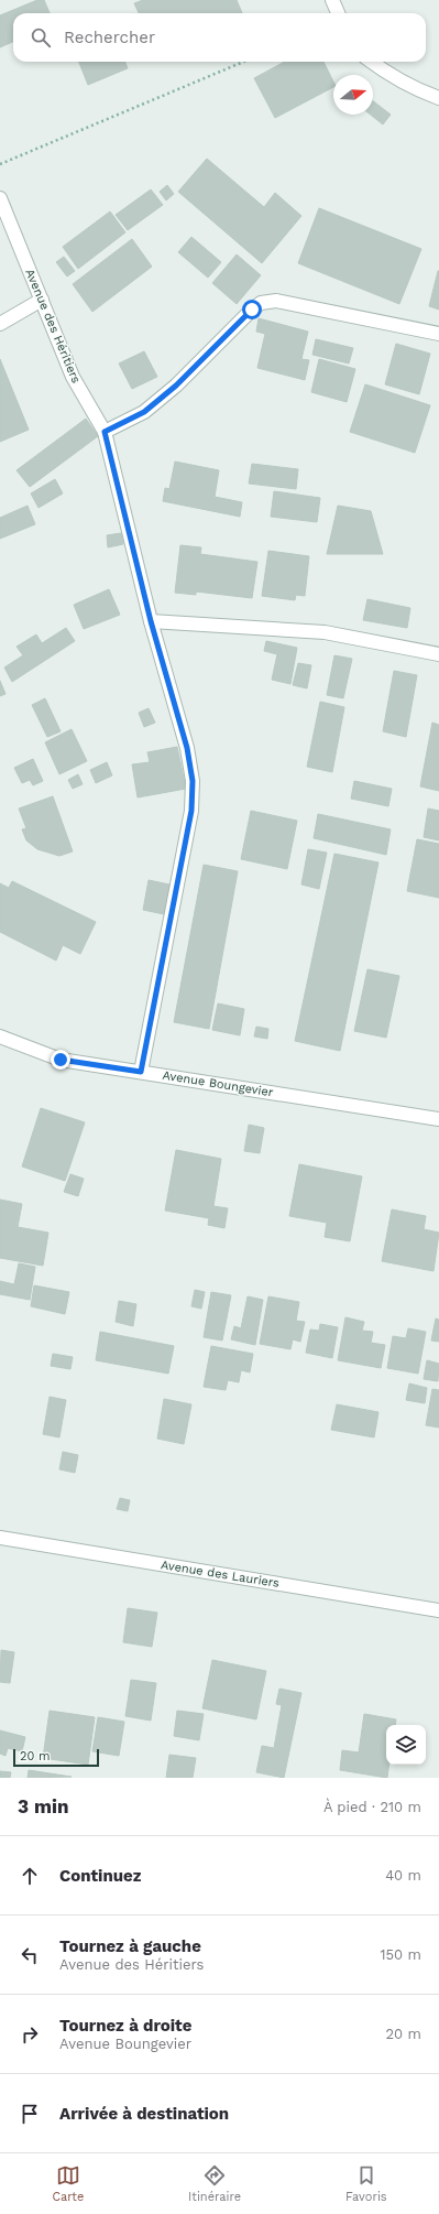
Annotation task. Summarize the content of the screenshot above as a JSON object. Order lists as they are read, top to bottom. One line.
{"streets":{"street":["Avenue des Héritiers","Avenue Boungevier","Avenue des Lauriers"]},"crossings":[["Avenue des Héritiers","Avenue Boungevier"]],"scale_bar":"20 m","north":"right","page":{"search":"Rechercher","scale":"20 m","heading":["3 min","À pied · 210 m"],"list":[["Continuez","40 m"],["Tournez à gauche","Avenue des Héritiers","150 m"],["Tournez à droite","Avenue Boungevier","20 m"],"Arrivée à destination"],"nav":["Carte","Itinéraire","Favoris"]}}
